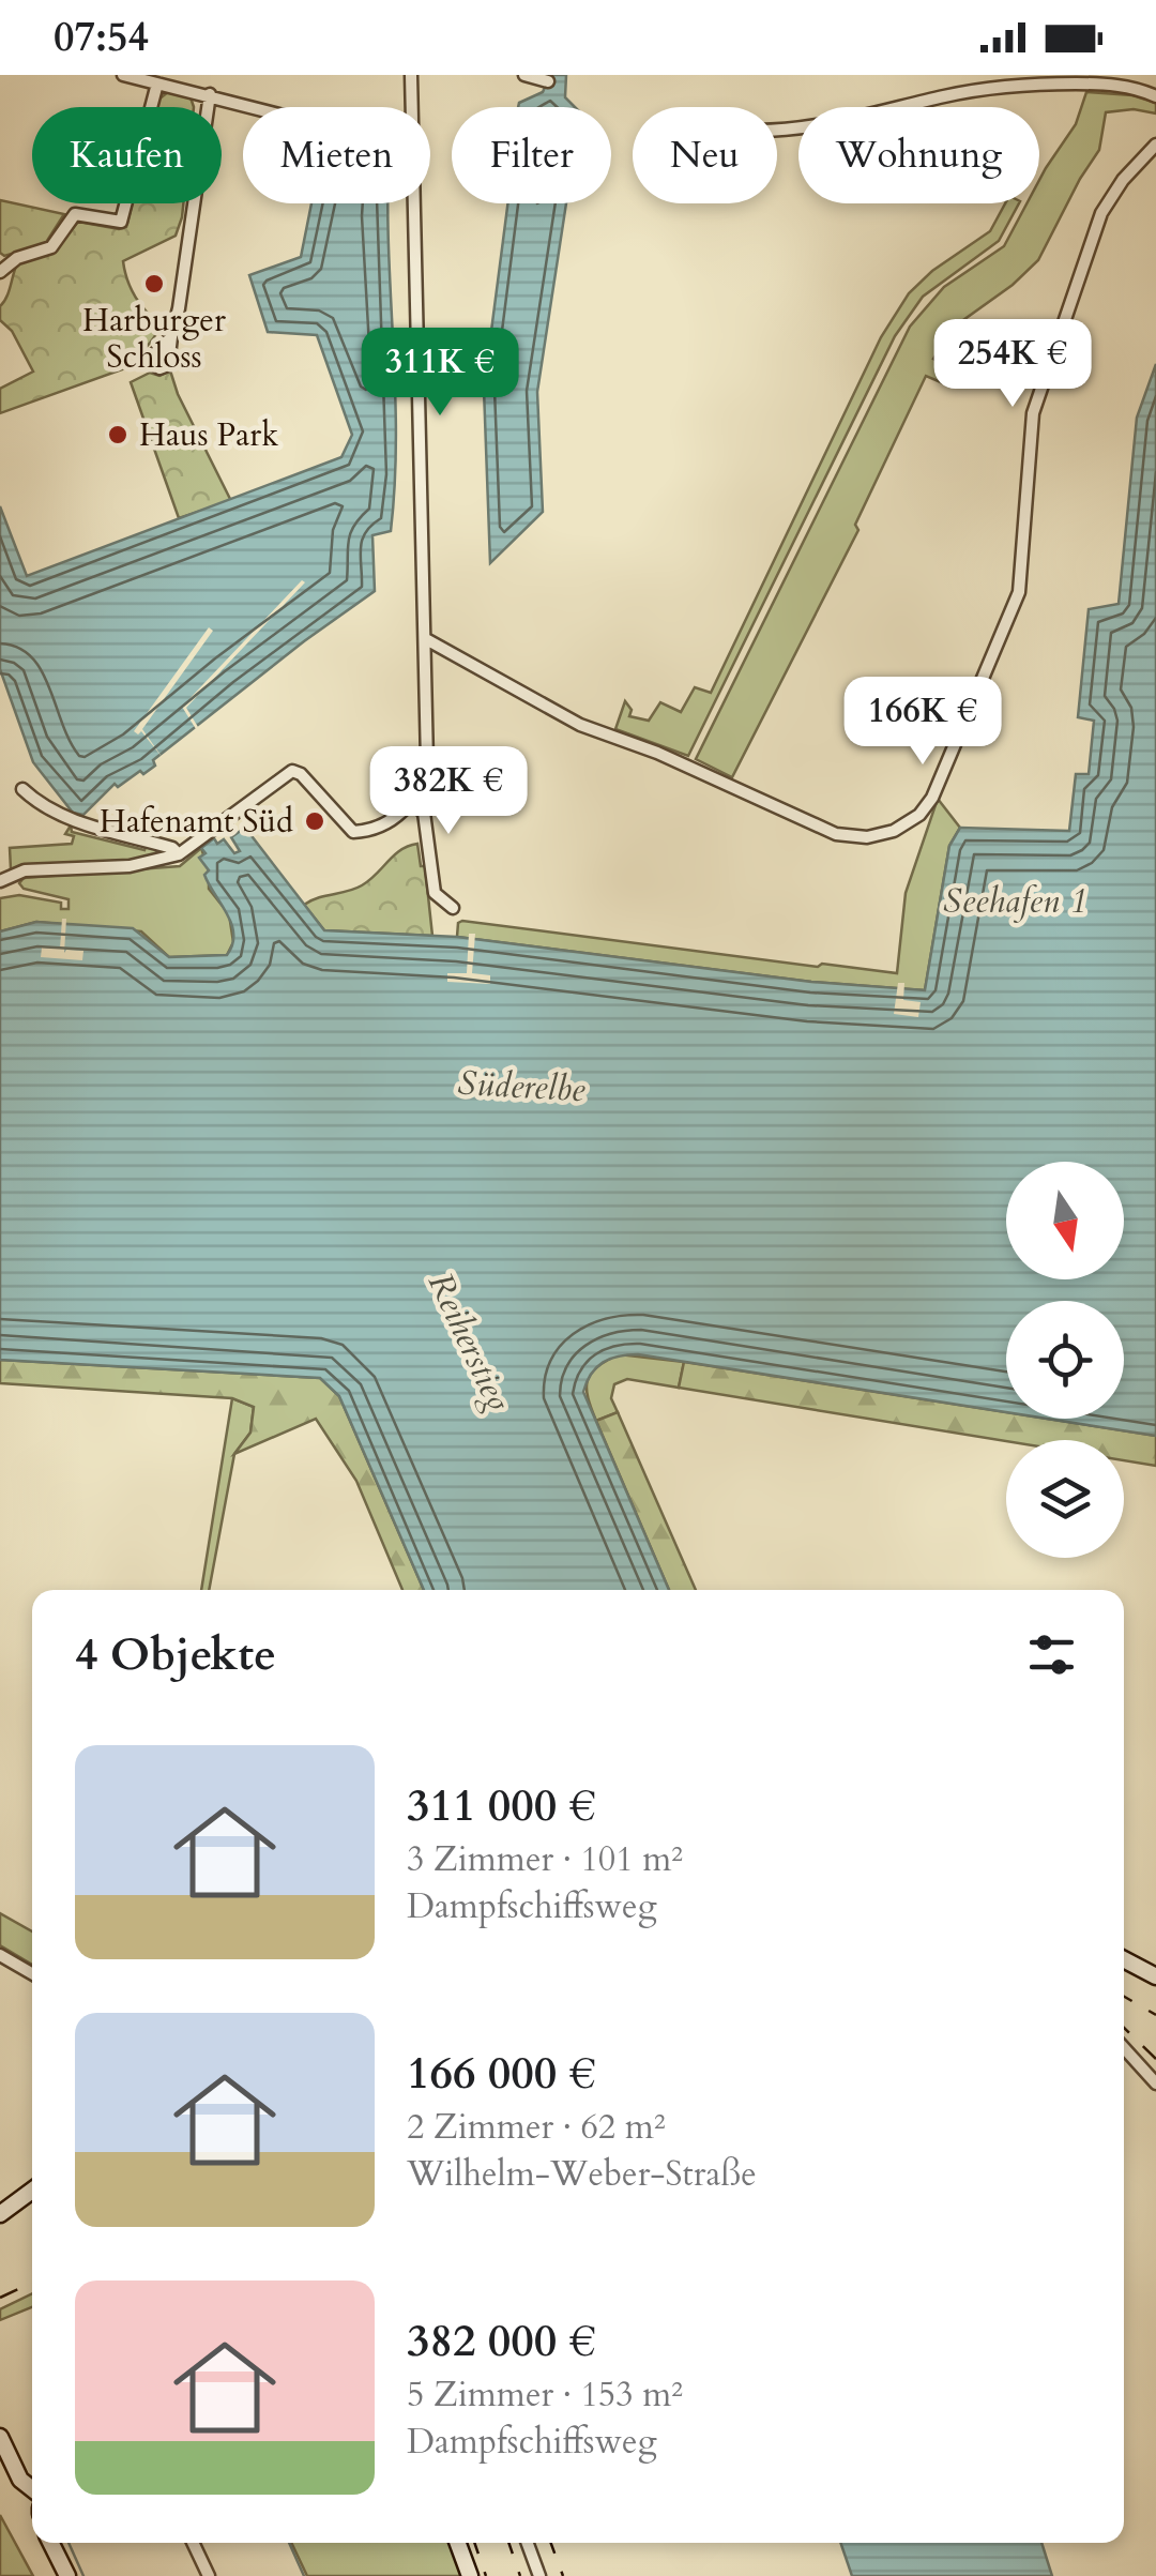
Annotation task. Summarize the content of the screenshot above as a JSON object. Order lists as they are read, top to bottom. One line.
{"water":["Seehafen 1","Süderelbe","Reiherstieg"],"places":["Harburger Schloss","Haus Park","Hafenamt Süd"],"north":"bottom","page":{"status":"07:54","chip":["Kaufen","Mieten","Filter","Neu","Wohnung"],"price":["254K €","311K €","166K €","382K €"],"heading":"4 Objekte","list":[{"name":"311 000 €","note":"3 Zimmer · 101 m² · Dampfschiffsweg"},{"name":"166 000 €","note":"2 Zimmer · 62 m² · Wilhelm-Weber-Straße"},{"name":"382 000 €","note":"5 Zimmer · 153 m² · Dampfschiffsweg"}]}}
